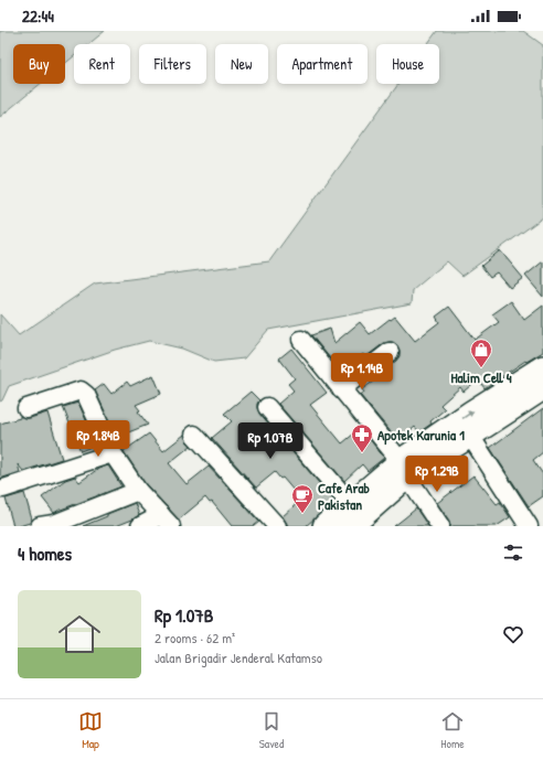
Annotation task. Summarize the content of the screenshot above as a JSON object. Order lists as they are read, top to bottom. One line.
{"places":{"shop":["Halim Cell 4"],"pharmacy":["Apotek Karunia 1"],"cafe":["Cafe Arab Pakistan"]},"page":{"status":"22:44","chip":["Buy","Rent","Filters","New","Apartment","House"],"price":["Rp 1.14B","Rp 1.84B","Rp 1.07B","Rp 1.29B"],"heading":"4 homes","list":[{"name":"Rp 1.07B","note":"2 rooms · 62 m² · Jalan Brigadir Jenderal Katamso"}],"tabs":["Map","Saved","Home"]}}
